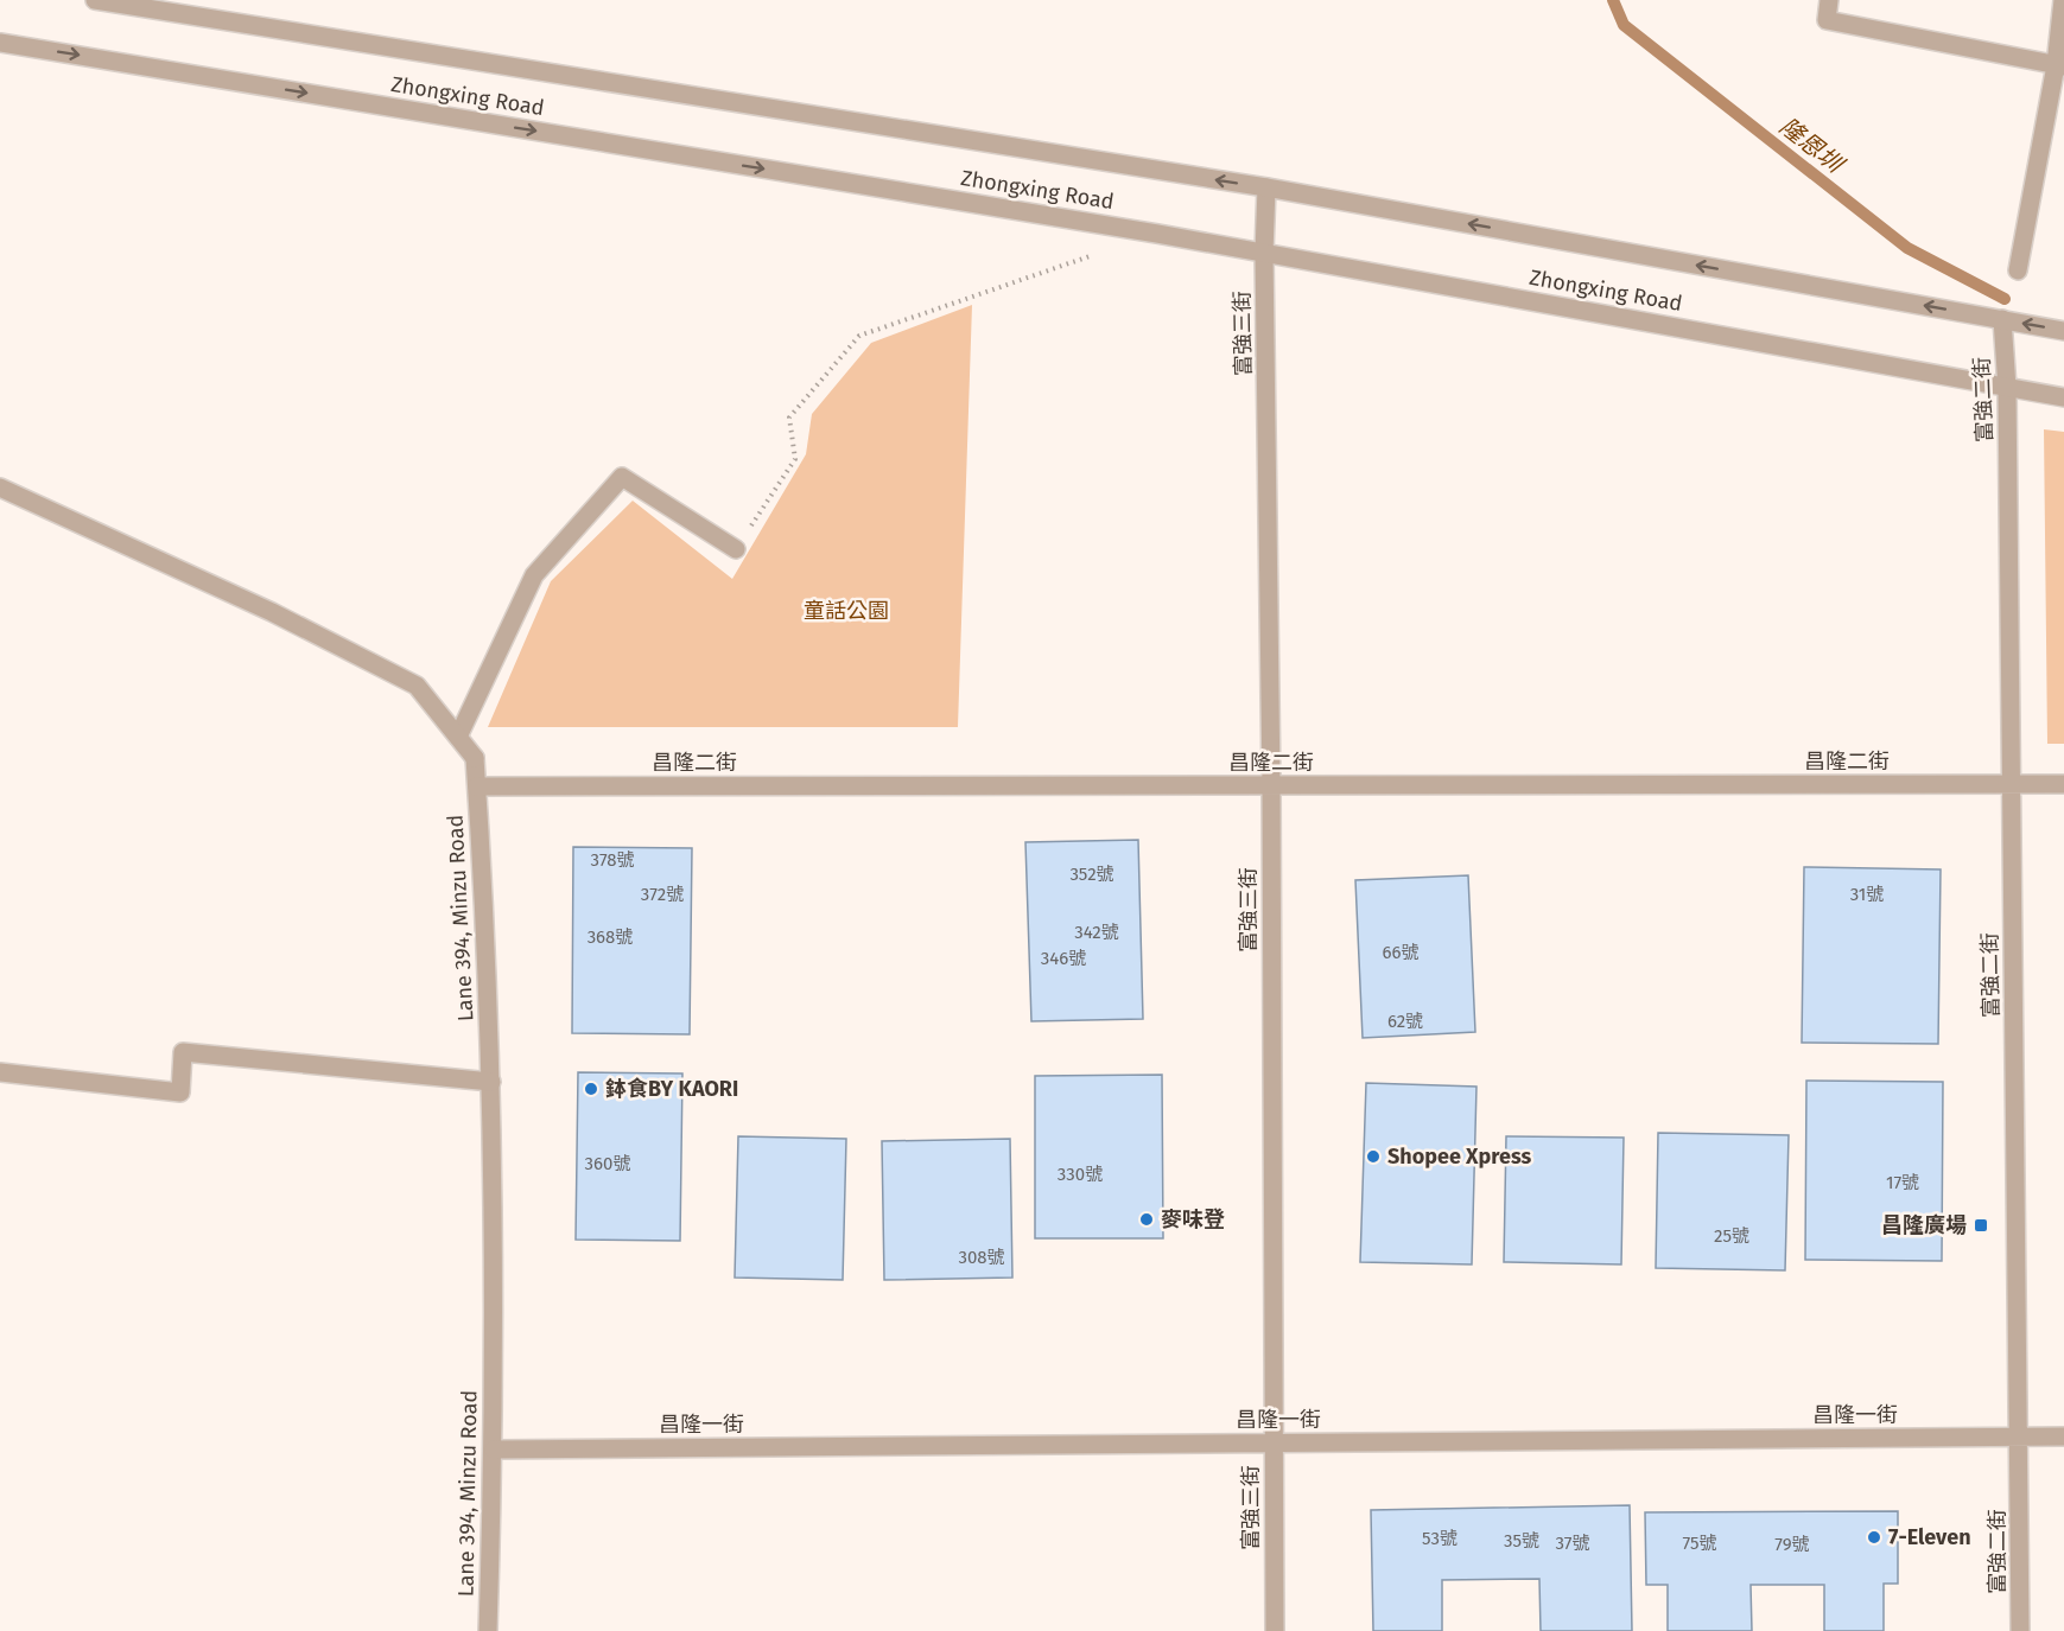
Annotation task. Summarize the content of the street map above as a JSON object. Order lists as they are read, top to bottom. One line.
{"streets":{"street":["Zhongxing Road","富強三街","富強二街","昌隆二街","Lane 394, Minzu Road","昌隆一街"]},"crossings":[["Zhongxing Road","富強三街"],["Zhongxing Road","富強二街"],["富強三街","昌隆二街"],["富強三街","昌隆一街"],["富強二街","昌隆二街"],["富強二街","昌隆一街"],["昌隆二街","Lane 394, Minzu Road"],["Lane 394, Minzu Road","昌隆一街"]],"water":["隆恩圳"],"parks":["童話公園"],"places":{"other":["鉢食BY KAORI","Shopee Xpress","麥味登","7-Eleven"],"transit":["昌隆廣場"]},"house_numbers":["378號","352號","372號","31號","342號","368號","66號","346號","62號","360號","330號","17號","25號","308號","53號","35號","37號","75號","79號"]}
